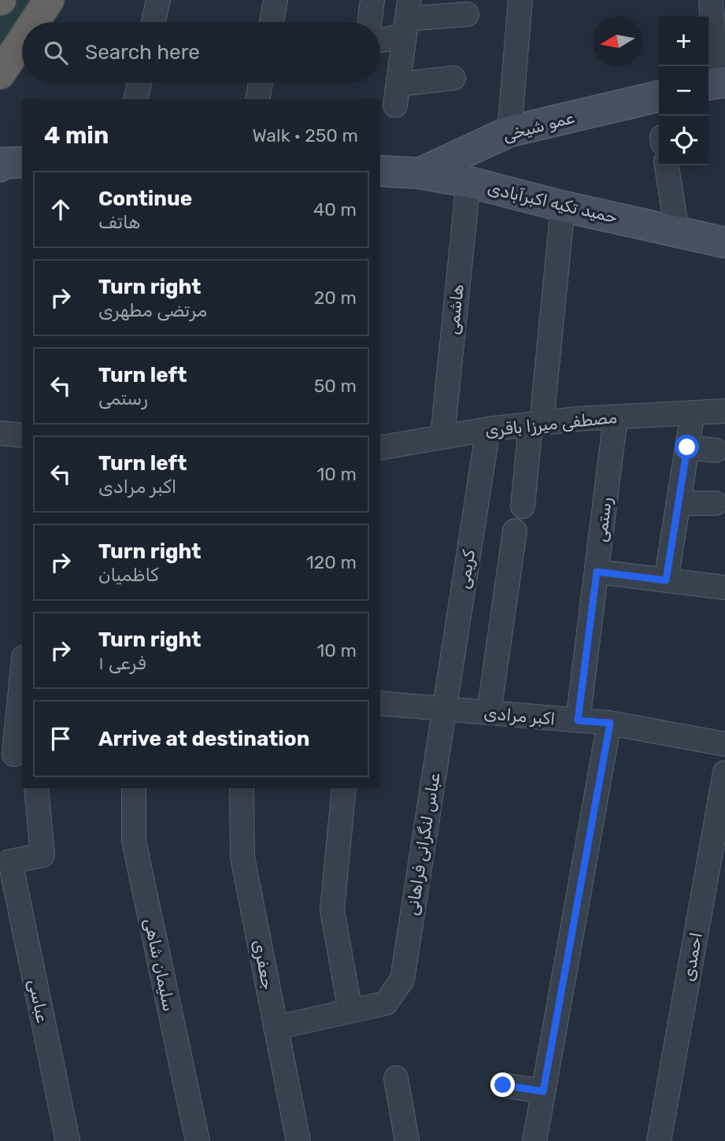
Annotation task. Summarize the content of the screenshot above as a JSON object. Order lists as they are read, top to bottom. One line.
{"streets":{"main road":["عمو شیخی","حمید تکیه اکبرآبادی"],"street":["هاشمی","مصطفی میرزا باقری","رستمی","کریمی","اکبر مرادی","عباس لنگرانی فراهانی","احمدی","سلیمان شاهی","جعفری","عباسی"]},"crossings":[["عمو شیخی","حمید تکیه اکبرآبادی"],["حمید تکیه اکبرآبادی","هاشمی"],["هاشمی","مصطفی میرزا باقری"],["مصطفی میرزا باقری","رستمی"],["مصطفی میرزا باقری","کریمی"],["رستمی","اکبر مرادی"],["کریمی","اکبر مرادی"],["کریمی","عباس لنگرانی فراهانی"],["اکبر مرادی","عباس لنگرانی فراهانی"]],"north":"left","page":{"map_buttons":["+","−"],"search":"Search here","heading":["4 min","Walk · 250 m"],"list":[["Continue","هاتف","40 m"],["Turn right","مرتضی مطهری","20 m"],["Turn left","رستمی","50 m"],["Turn left","اکبر مرادی","10 m"],["Turn right","کاظمیان","120 m"],["Turn right","فرعی ۱","10 m"],"Arrive at destination"]}}
